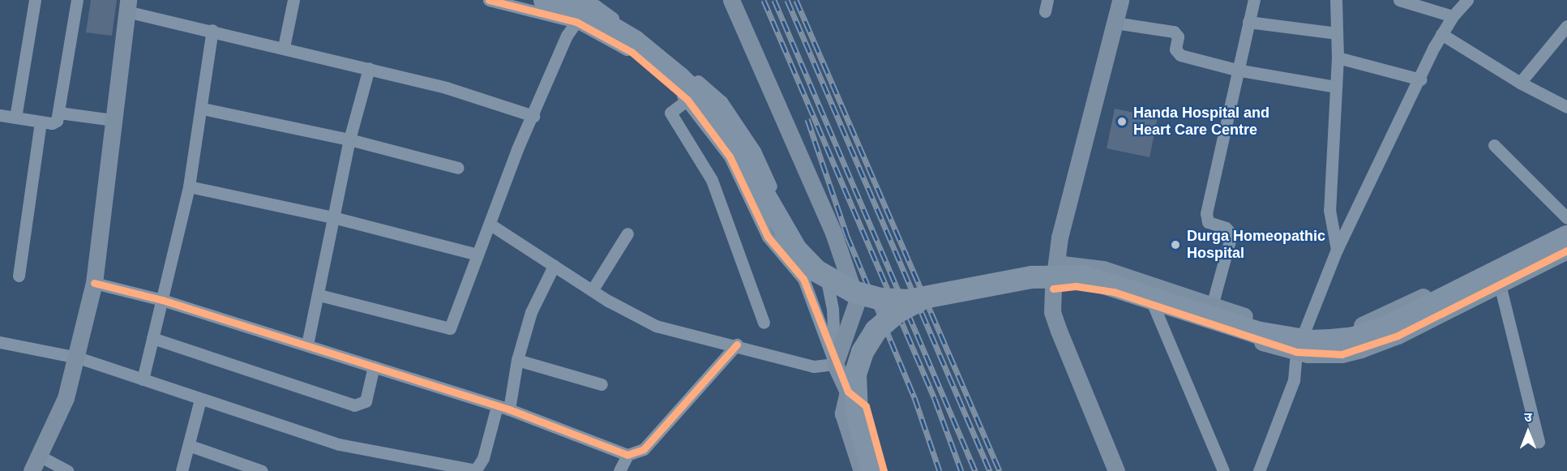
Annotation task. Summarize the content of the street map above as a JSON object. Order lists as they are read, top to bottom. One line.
{"places":["Handa Hospital and Heart Care Centre","Durga Homeopathic Hospital"],"north":"top"}
